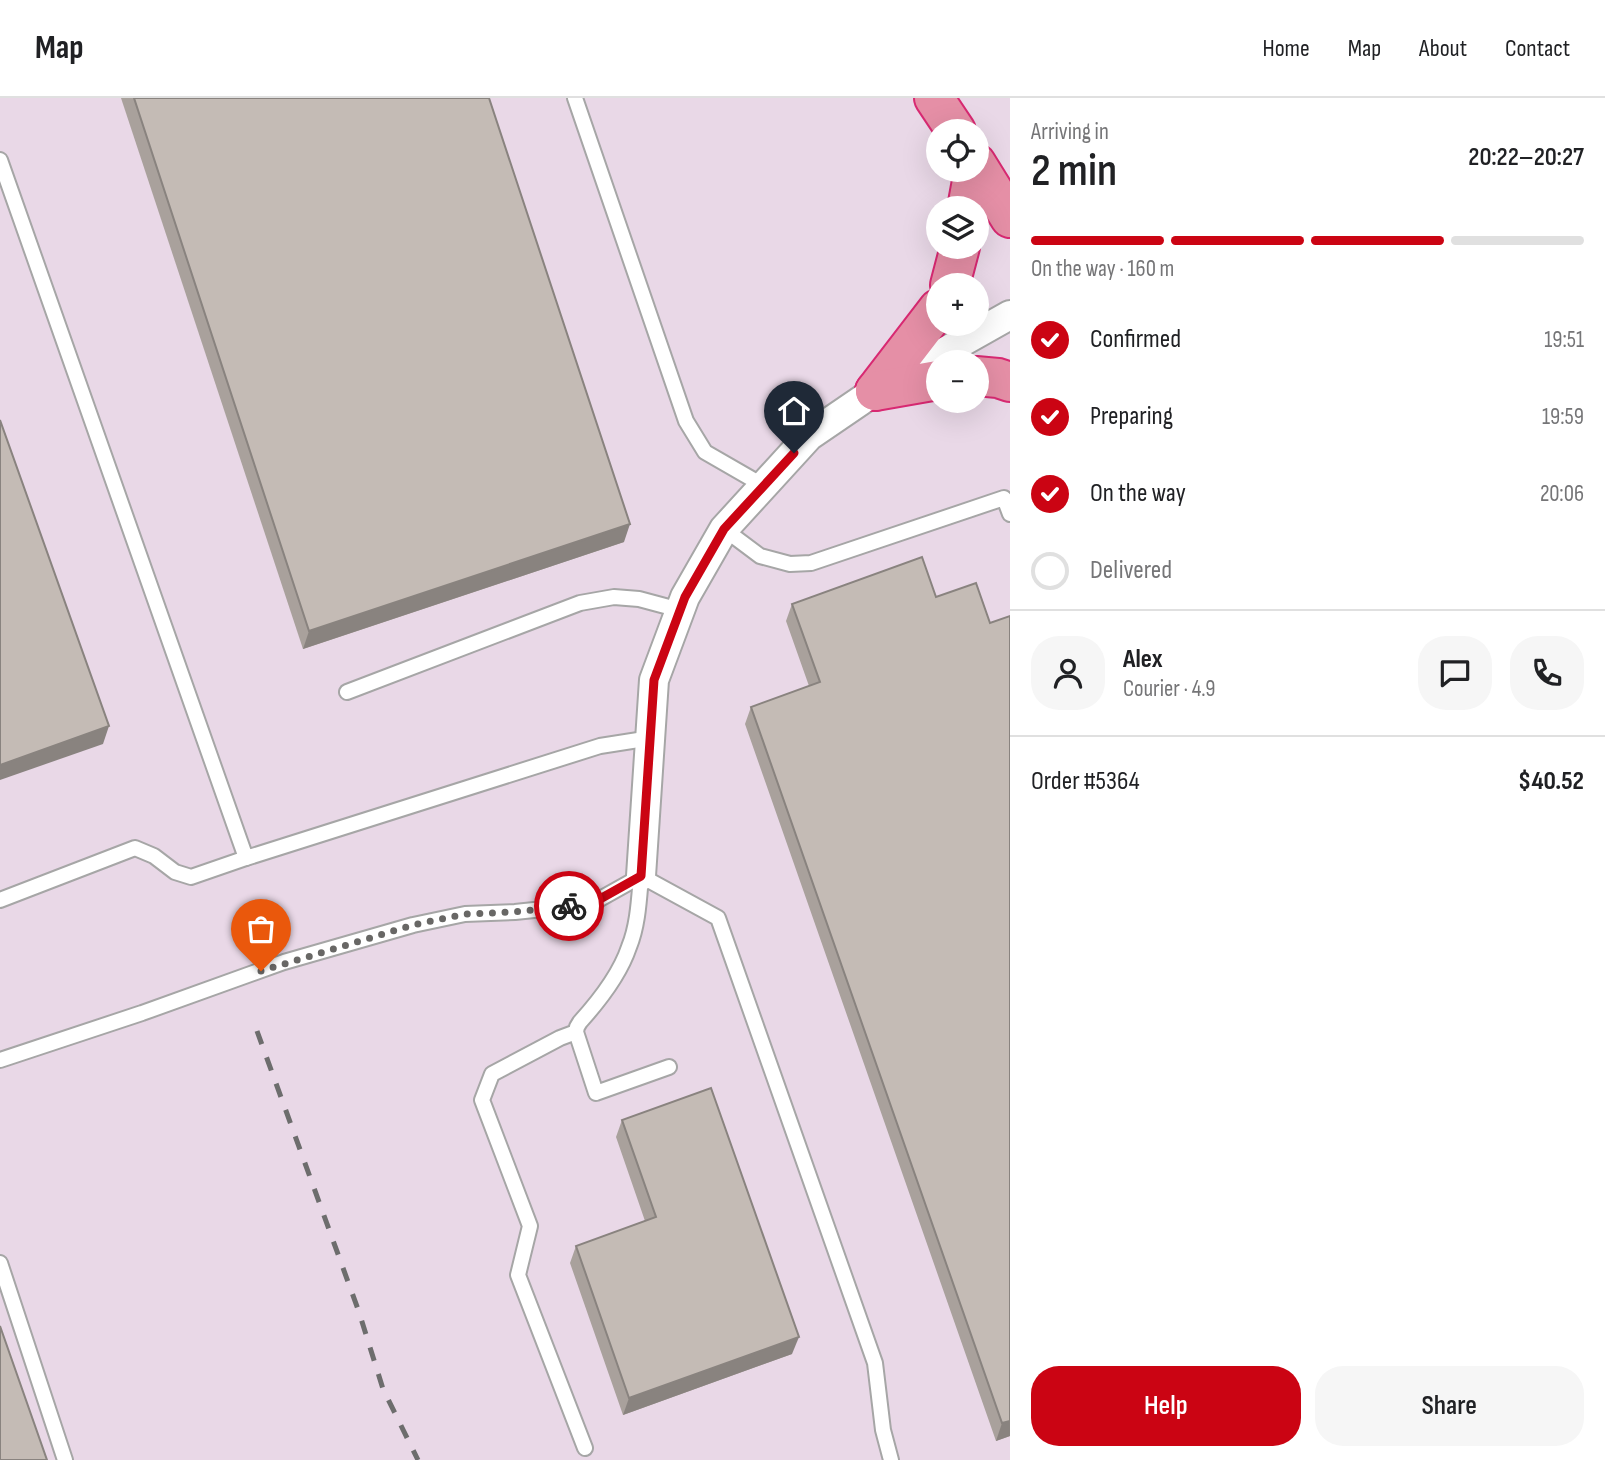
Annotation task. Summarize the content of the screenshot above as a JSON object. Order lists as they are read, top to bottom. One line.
{"page":{"header":"Map","nav":["Home","Map","About","Contact"],"heading":["2 min","Arriving in","20:22–20:27"],"panel":["Alex","Courier · 4.9","Order #5364","$40.52"],"map_buttons":["+","−"],"bar":"On the way · 160 m","list":[["Confirmed","19:51"],["Preparing","19:59"],["On the way","20:06"],"Delivered"],"buttons":["Help","Share"]}}
